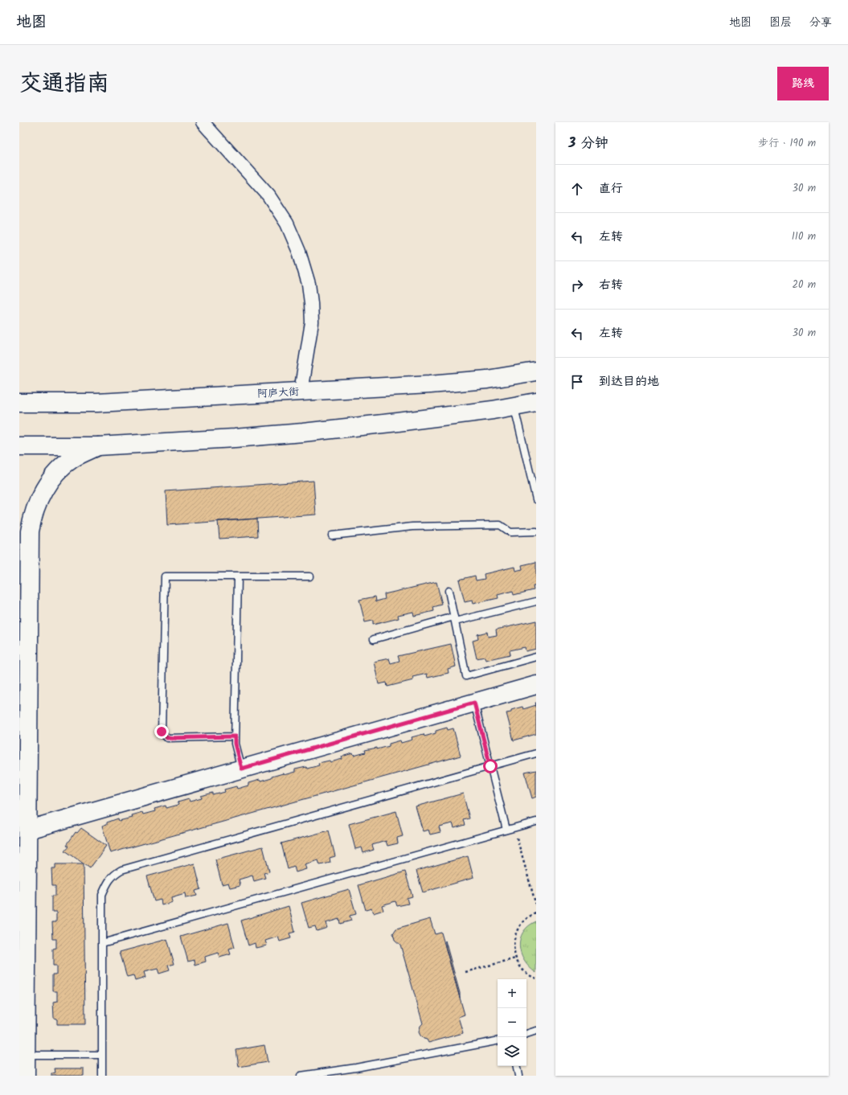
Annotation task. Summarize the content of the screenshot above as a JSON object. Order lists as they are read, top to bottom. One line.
{"streets":{"main road":["阿庐大街"]},"page":{"header":"地图","nav":["地图","图层","分享"],"title":"交通指南","buttons":"路线","heading":["3 分钟","步行 · 190 m"],"list":[["直行","30 m"],["左转","110 m"],["右转","20 m"],["左转","30 m"],"到达目的地"],"map_buttons":["+","−"]}}
